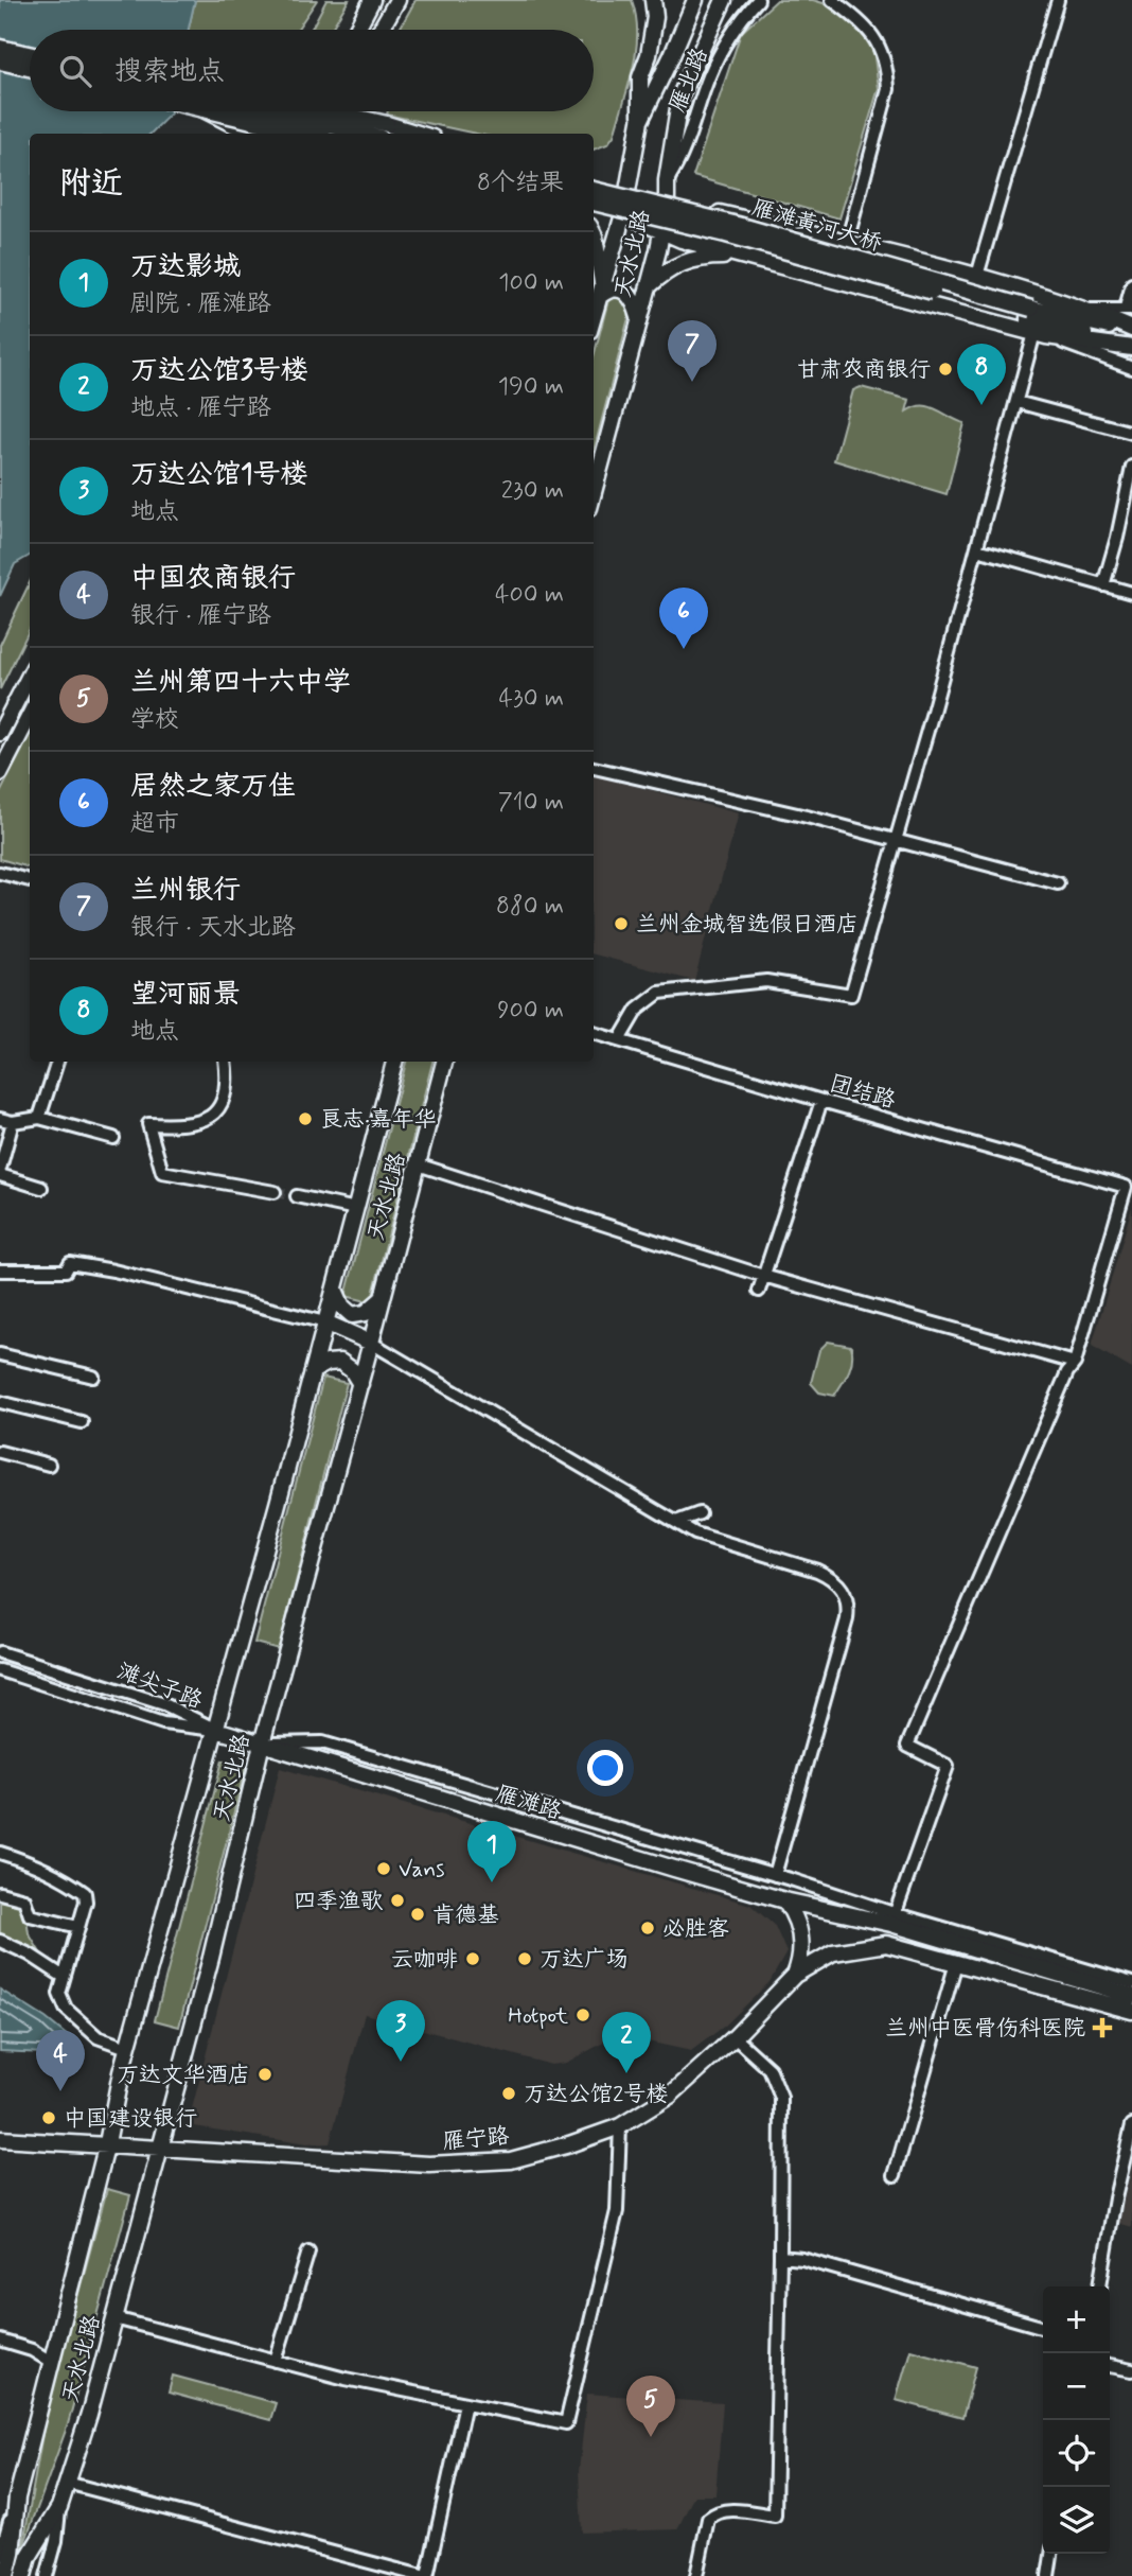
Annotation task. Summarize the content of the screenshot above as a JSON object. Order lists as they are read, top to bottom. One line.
{"streets":{"main road":["雁滩黄河大桥","天水北路","雁滩路","雁宁路"],"street":["雁北路","团结路","滩尖子路"]},"crossings":[["雁北路","天水北路"],["天水北路","滩尖子路"],["天水北路","雁滩路"],["天水北路","雁宁路"],["滩尖子路","雁滩路"]],"places":{"other":["甘肃农商银行","兰州金城智选假日酒店","良志·嘉年华","Vans","四季渔歌","肯德基","必胜客","云咖啡","万达广场","Hotpot","万达文华酒店","万达公馆2号楼","中国建设银行"],"health":["兰州中医骨伤科医院"]},"page":{"search":"搜索地点","heading":["附近","8个结果"],"list":[{"mark":"1","name":"万达影城","note":"剧院 · 雁滩路","value":"100 m"},{"mark":"2","name":"万达公馆3号楼","note":"地点 · 雁宁路","value":"190 m"},{"mark":"3","name":"万达公馆1号楼","note":"地点","value":"230 m"},{"mark":"4","name":"中国农商银行","note":"银行 · 雁宁路","value":"400 m"},{"mark":"5","name":"兰州第四十六中学","note":"学校","value":"430 m"},{"mark":"6","name":"居然之家万佳","note":"超市","value":"710 m"},{"mark":"7","name":"兰州银行","note":"银行 · 天水北路","value":"880 m"},{"mark":"8","name":"望河丽景","note":"地点","value":"900 m"}],"pins":["7","8","6","1","3","2","4","5"],"map_buttons":["+","−"]}}
